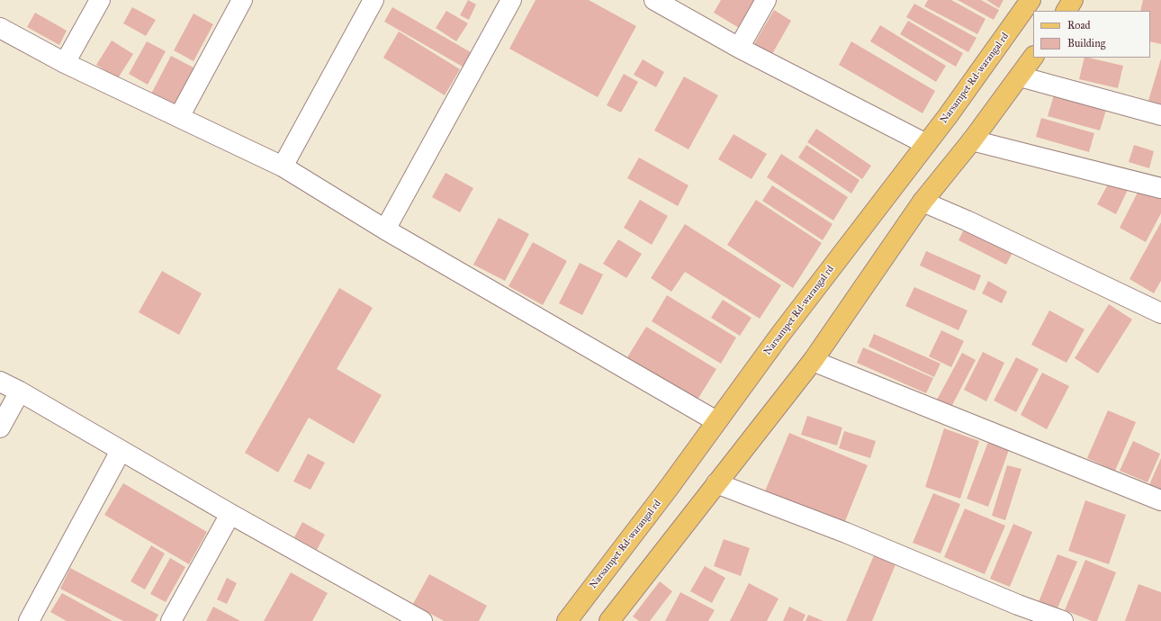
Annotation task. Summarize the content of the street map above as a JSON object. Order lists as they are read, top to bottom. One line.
{"streets":{"main road":["Narsampet Rd-warangal rd"]},"legend":["Road","Building"]}
